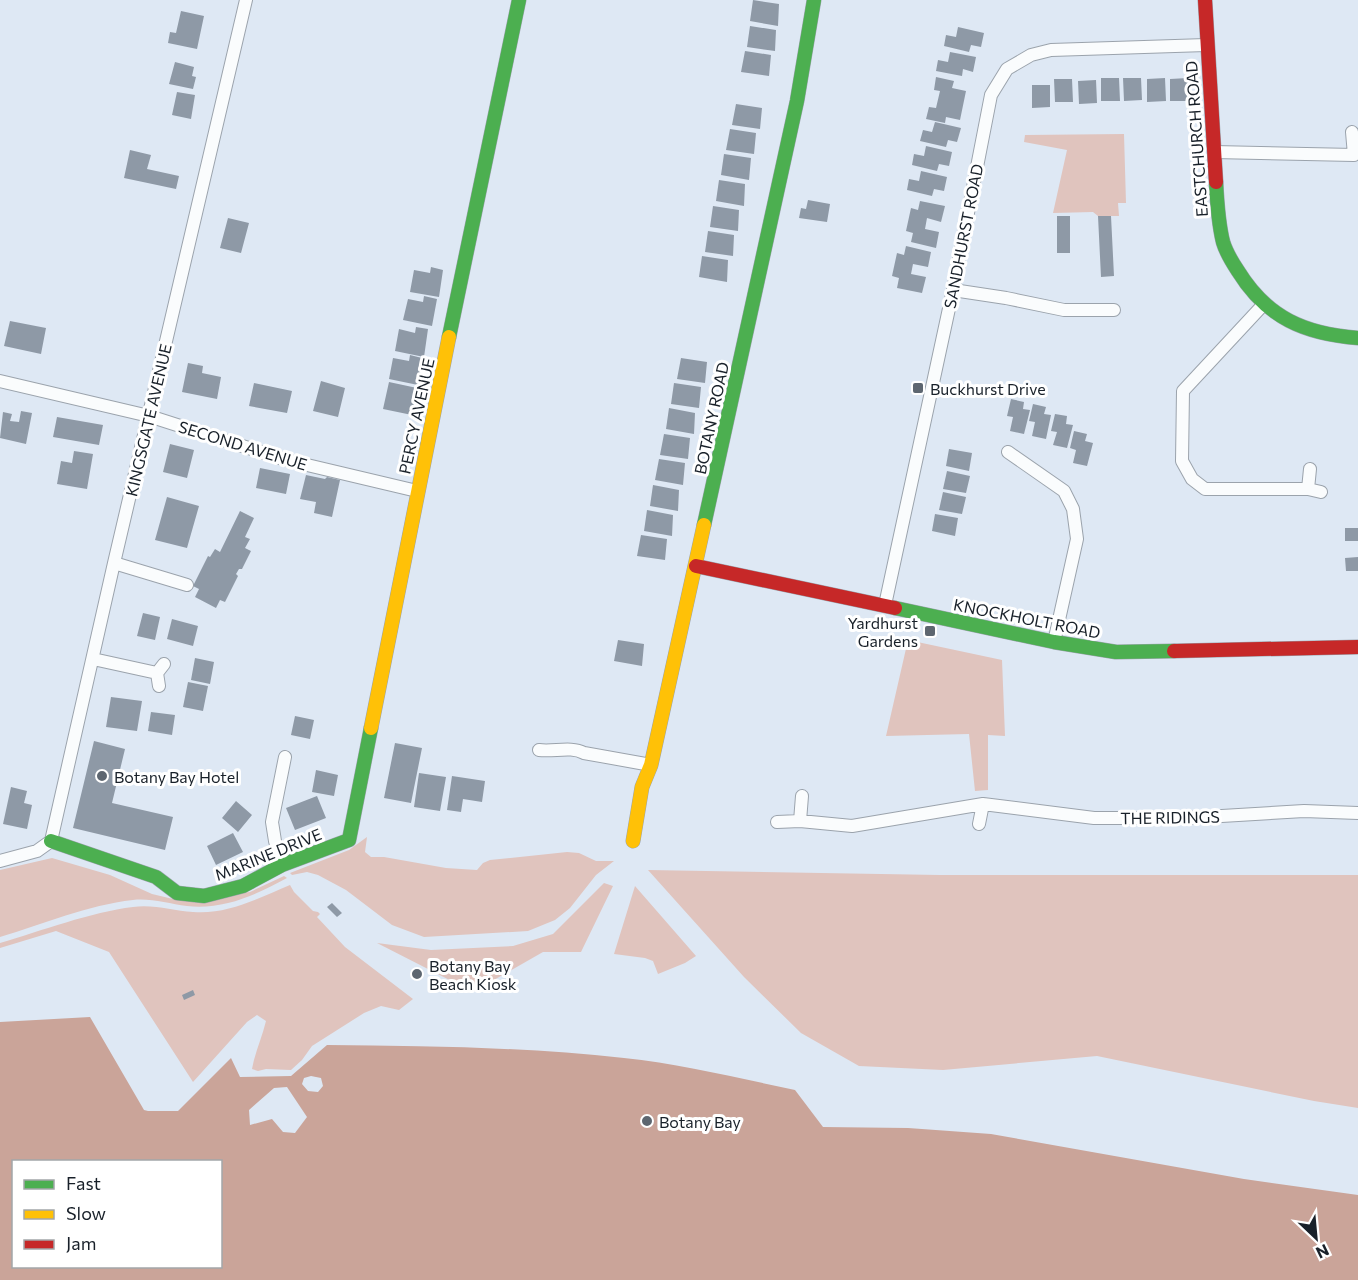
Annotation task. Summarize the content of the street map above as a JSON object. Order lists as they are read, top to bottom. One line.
{"streets":{"street":["EASTCHURCH ROAD","SANDHURST ROAD","PERCY AVENUE","BOTANY ROAD","KINGSGATE AVENUE","SECOND AVENUE","KNOCKHOLT ROAD","THE RIDINGS","MARINE DRIVE"]},"crossings":[["EASTCHURCH ROAD","SANDHURST ROAD"],["SANDHURST ROAD","KNOCKHOLT ROAD"],["PERCY AVENUE","SECOND AVENUE"],["PERCY AVENUE","MARINE DRIVE"],["BOTANY ROAD","KNOCKHOLT ROAD"],["KINGSGATE AVENUE","SECOND AVENUE"],["KINGSGATE AVENUE","MARINE DRIVE"]],"places":{"transit":["Buckhurst Drive","Yardhurst Gardens"],"other":["Botany Bay Hotel","Botany Bay Beach Kiosk","Botany Bay"]},"legend":["Fast","Slow","Jam"],"north":"bottom right"}
